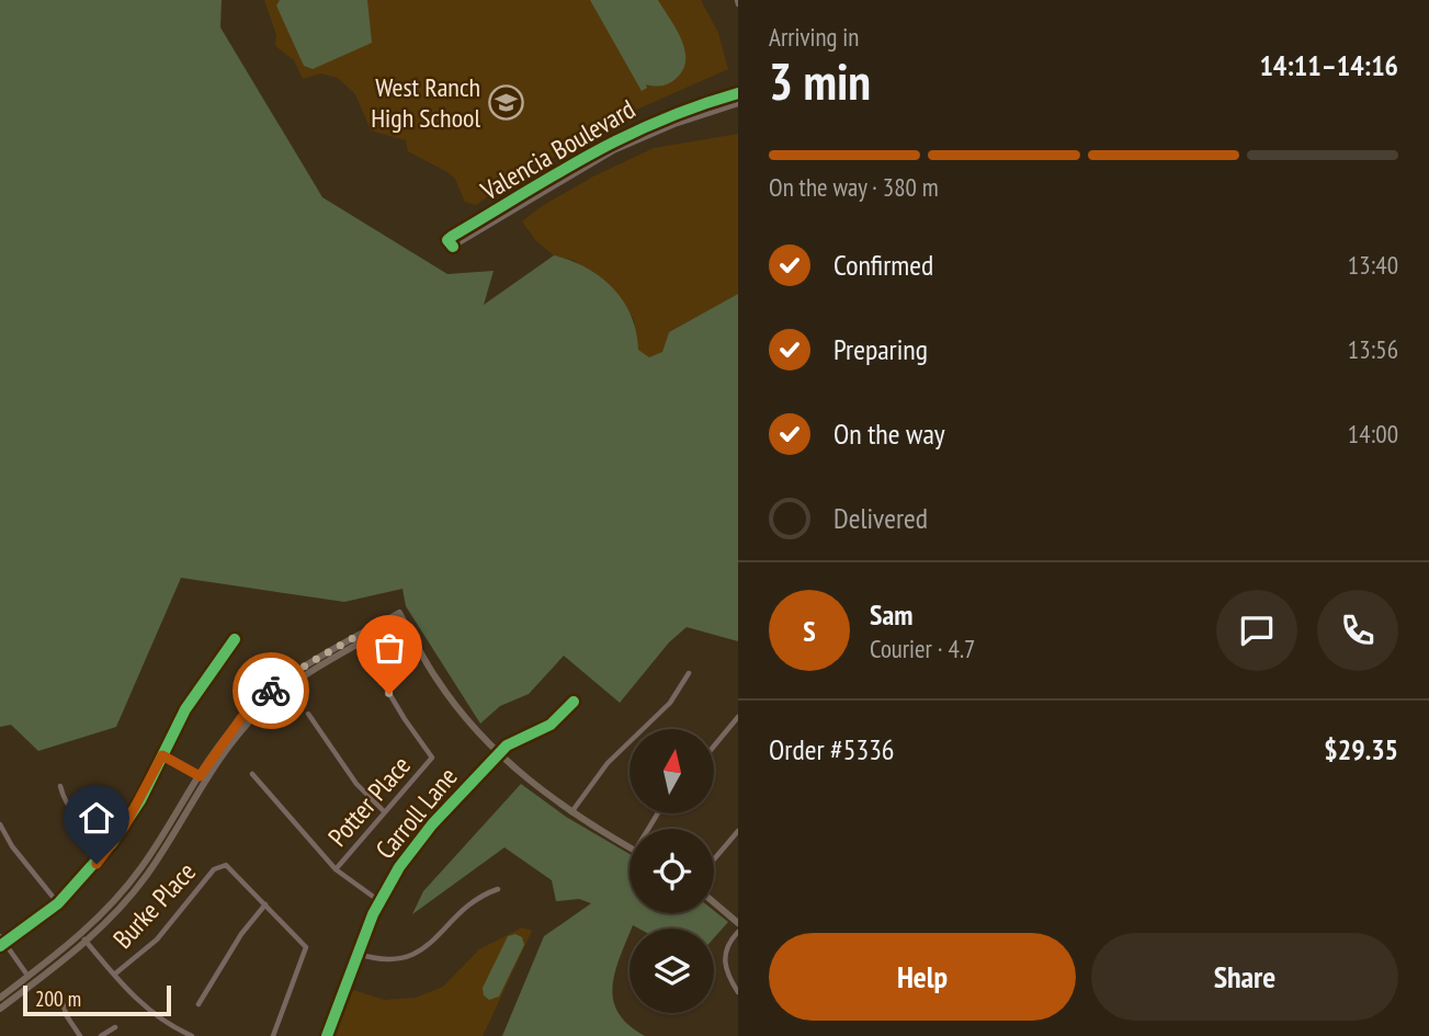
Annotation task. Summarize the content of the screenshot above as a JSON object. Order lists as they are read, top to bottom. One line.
{"streets":{"street":["Valencia Boulevard","Potter Place","Carroll Lane","Burke Place"]},"places":{"school or university":["West Ranch High School"]},"scale_bar":"200 m","north":"top","page":{"heading":["3 min","Arriving in","14:11–14:16"],"panel":["Sam","Courier · 4.7","Order #5336","$29.35"],"bar":"On the way · 380 m","list":[["Confirmed","13:40"],["Preparing","13:56"],["On the way","14:00"],"Delivered"],"round":"S","buttons":["Help","Share"],"scale":"200 m"}}
